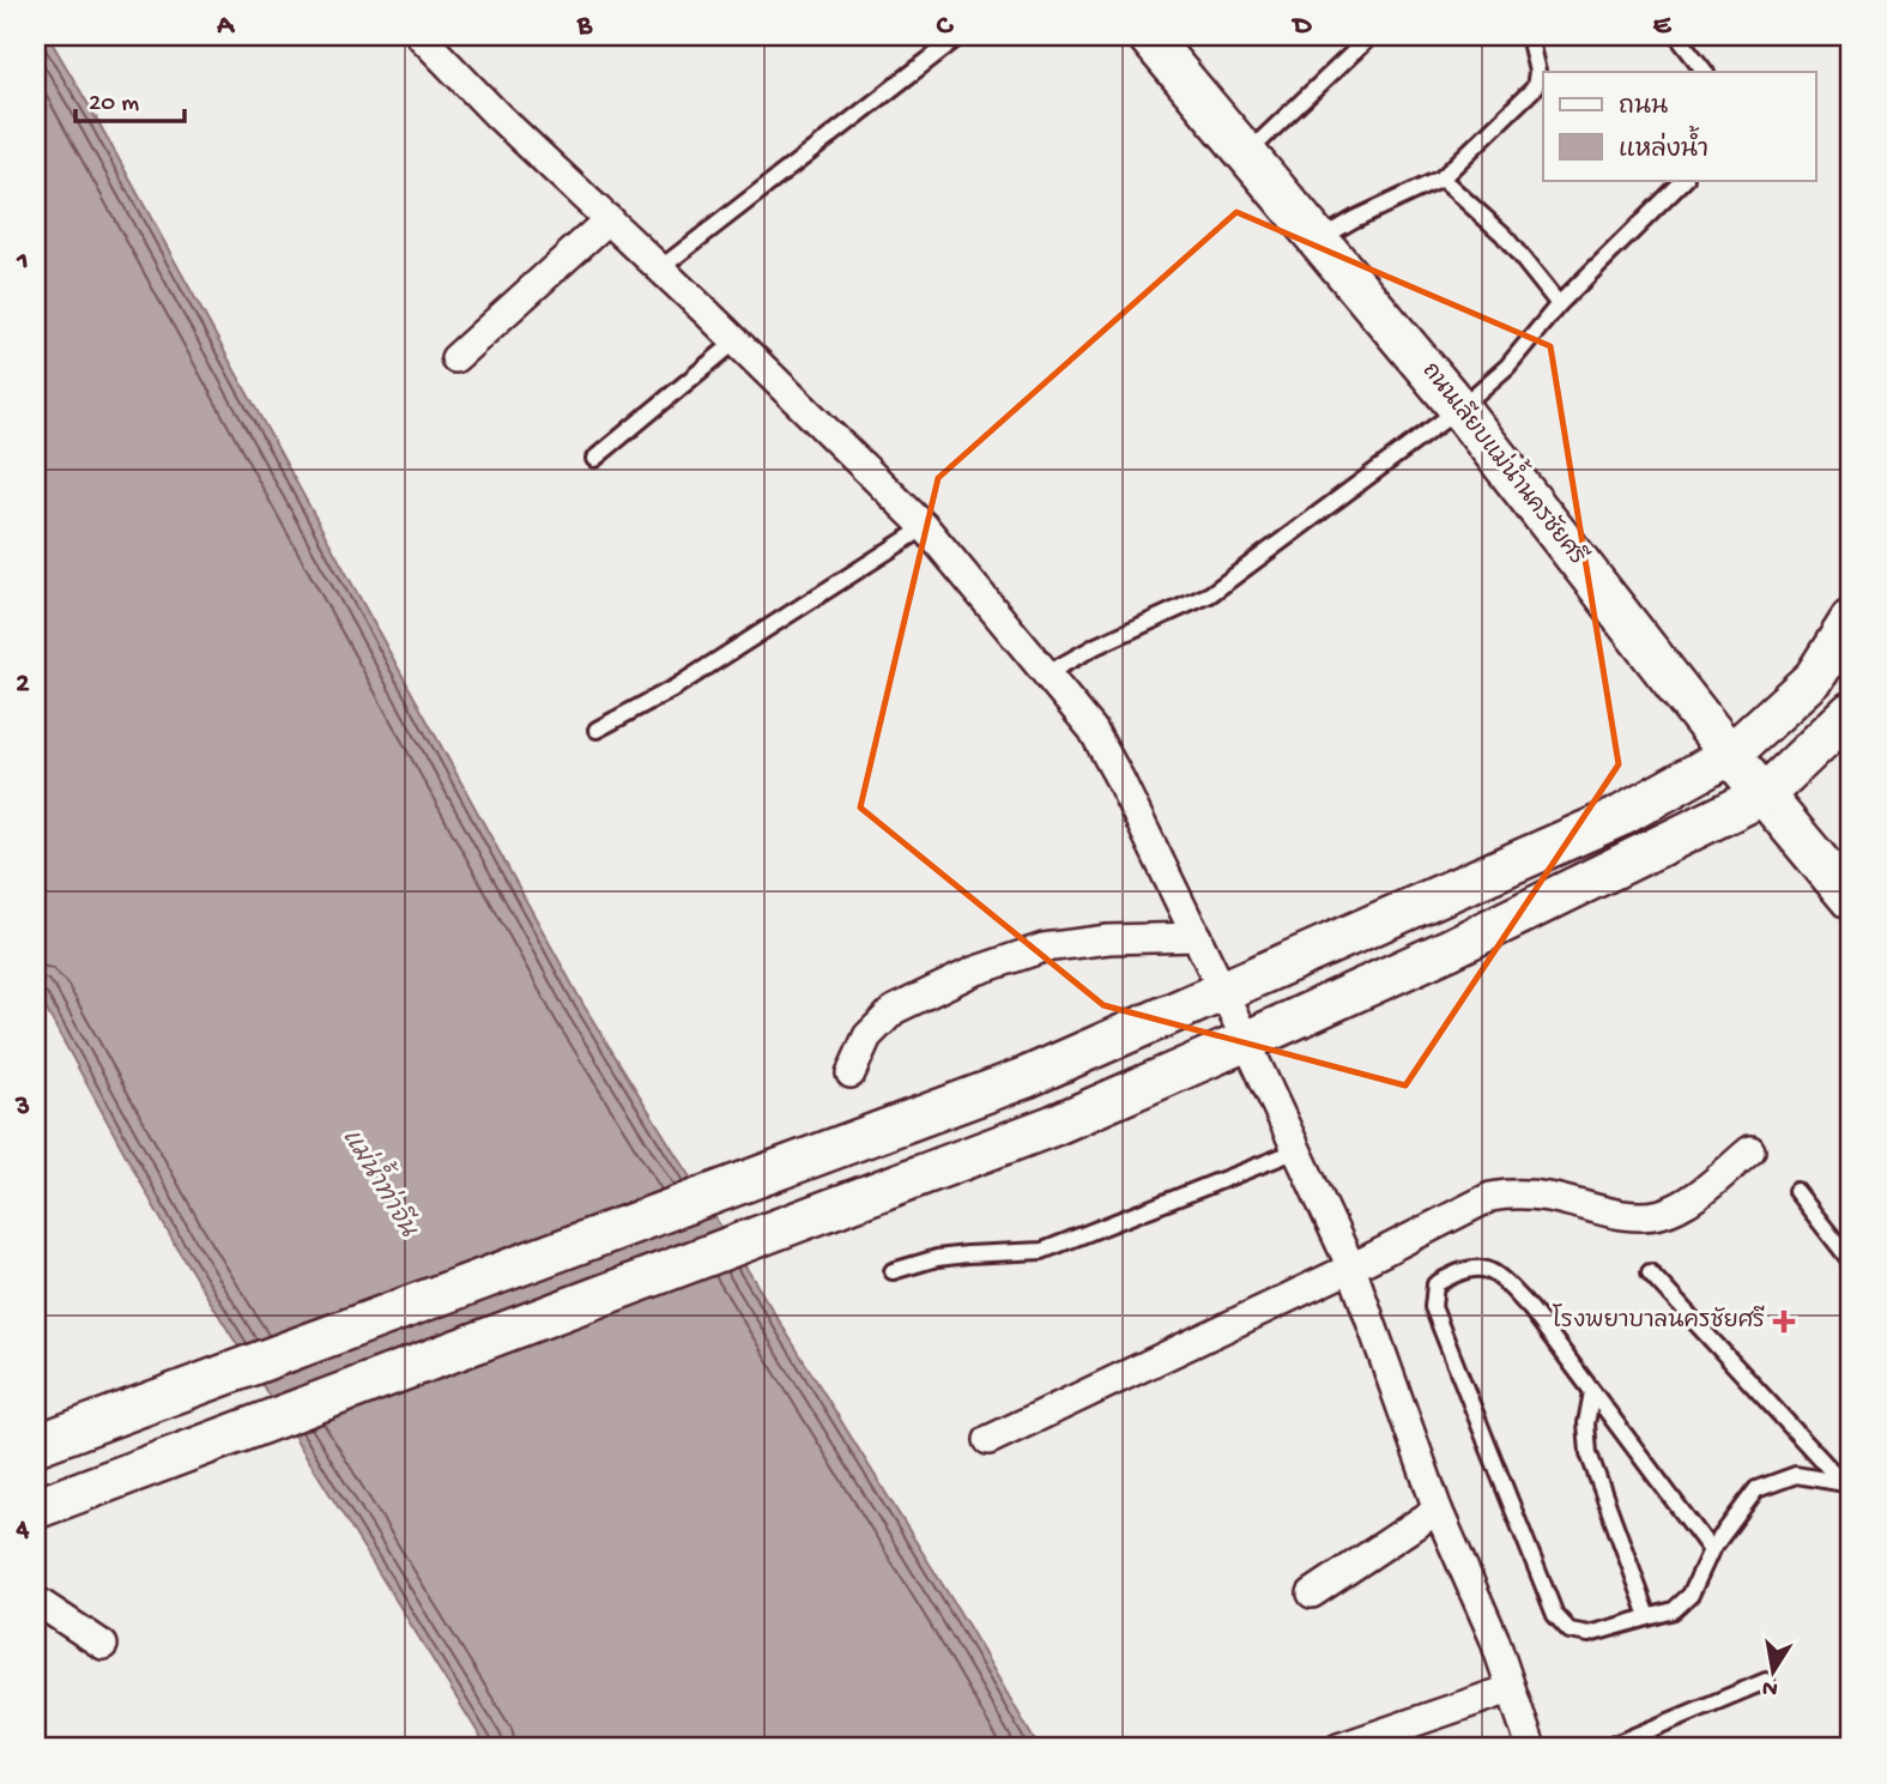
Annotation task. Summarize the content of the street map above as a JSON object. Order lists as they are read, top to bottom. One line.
{"streets":{"main road":["ถนนเลียบแม่น้ำนครชัยศรี"]},"water":["แม่น้ำท่าจีน"],"places":{"health":["โรงพยาบาลนครชัยศรี"]},"legend":["ถนน","แหล่งน้ำ"],"scale_bar":"20 m","north":"bottom","grid":{"columns":["A","B","C","D","E"],"rows":["1","2","3","4"]}}
